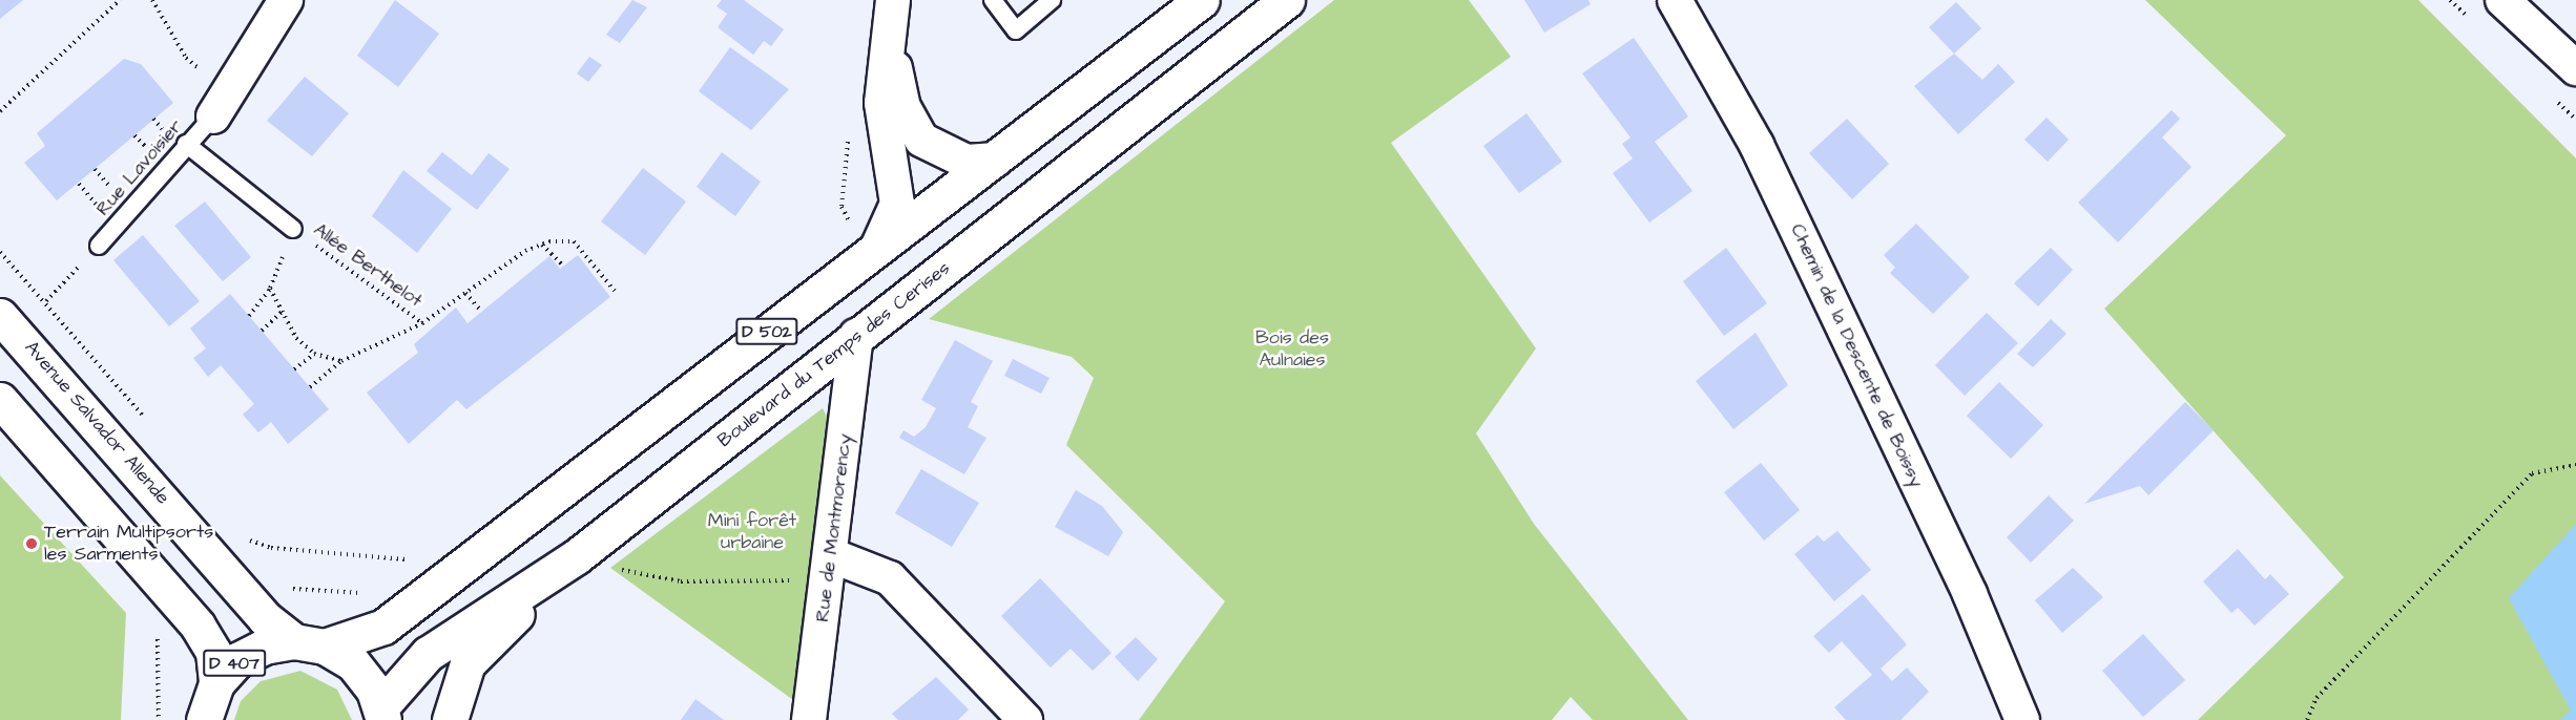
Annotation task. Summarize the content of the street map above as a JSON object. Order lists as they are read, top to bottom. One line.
{"streets":{"main road":["D 502","Boulevard du Temps des Cerises","Avenue Salvador Allende","D 407"],"street":["Chemin de la Descente de Boissy","Rue de Montmorency"],"lane":["Rue Lavoisier"],"path":["Allée Berthelot"]},"crossings":[["D 502","Avenue Salvador Allende"],["D 502","D 407"],["Boulevard du Temps des Cerises","Rue de Montmorency"],["Boulevard du Temps des Cerises","D 407"],["Avenue Salvador Allende","D 407"]],"parks":["Bois des Aulnaies","Mini forêt urbaine"],"places":["Terrain Multipsorts les Sarments"]}
